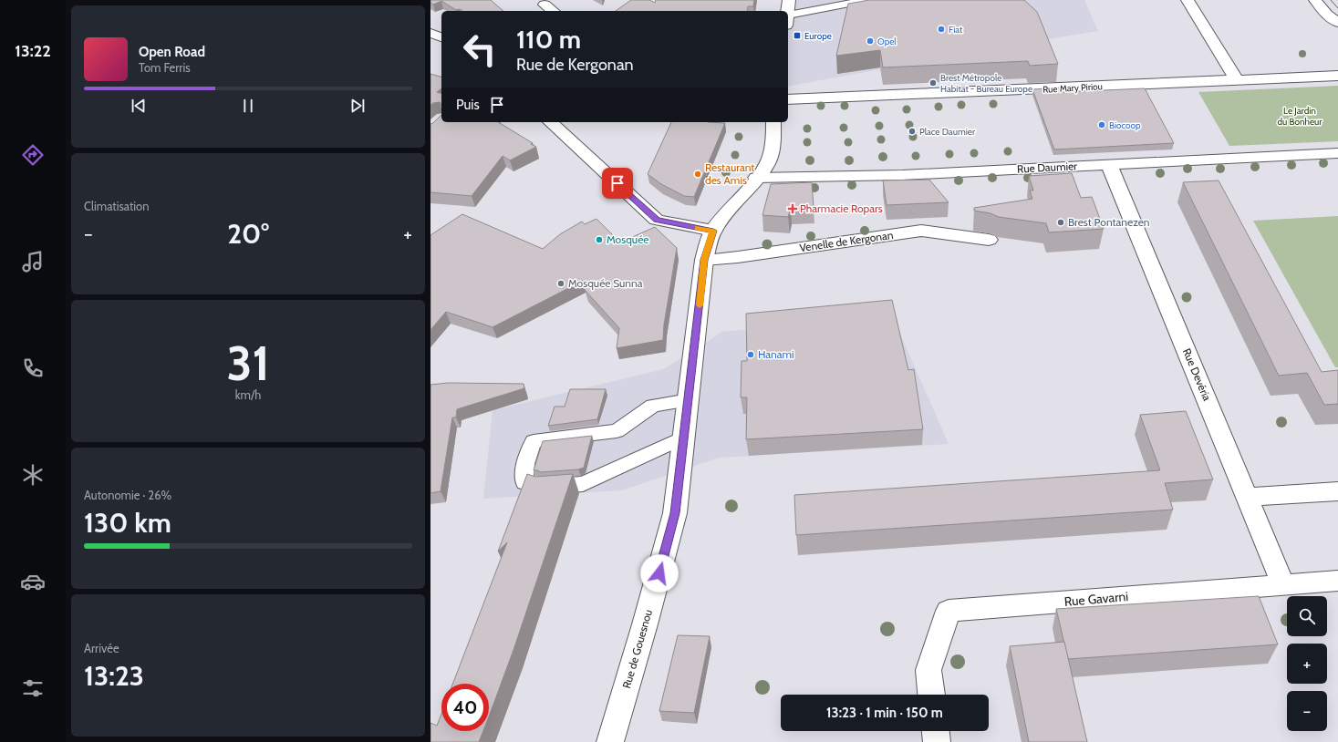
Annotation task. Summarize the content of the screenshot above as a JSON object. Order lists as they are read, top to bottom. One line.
{"streets":{"street":["Rue Mary Piriou","Rue Daumier","Venelle de Kergonan","Rue Devéria","Rue Gavarni","Rue de Gouesnou"]},"crossings":[["Rue Daumier","Rue Devéria"],["Rue Daumier","Rue de Gouesnou"],["Venelle de Kergonan","Rue de Gouesnou"],["Rue Devéria","Rue Gavarni"]],"parks":["Le Jardin du Bonheur"],"places":{"other":["Fiat","Opel","Brest Métropole Habitat - Bureau Europe","Biocoop","Place Daumier","Restaurant des Amis","Brest Pontanezen","Mosquée","Mosquée Sunna","Hanami"],"transit":["Europe"],"health":["Pharmacie Ropars"]},"page":{"tabs":"13:22","turn":["110 m","Rue de Kergonan"],"song":["Open Road","Tom Ferris"],"then":"Puis","tile":["Climatisation",["31","km/h"],["Autonomie · 26%","130 km"],["Arrivée","13:23"]],"heat":["−","20°","+"],"map_buttons":["+","−"],"limit":"40","trip":"13:23 · 1 min · 150 m"}}
